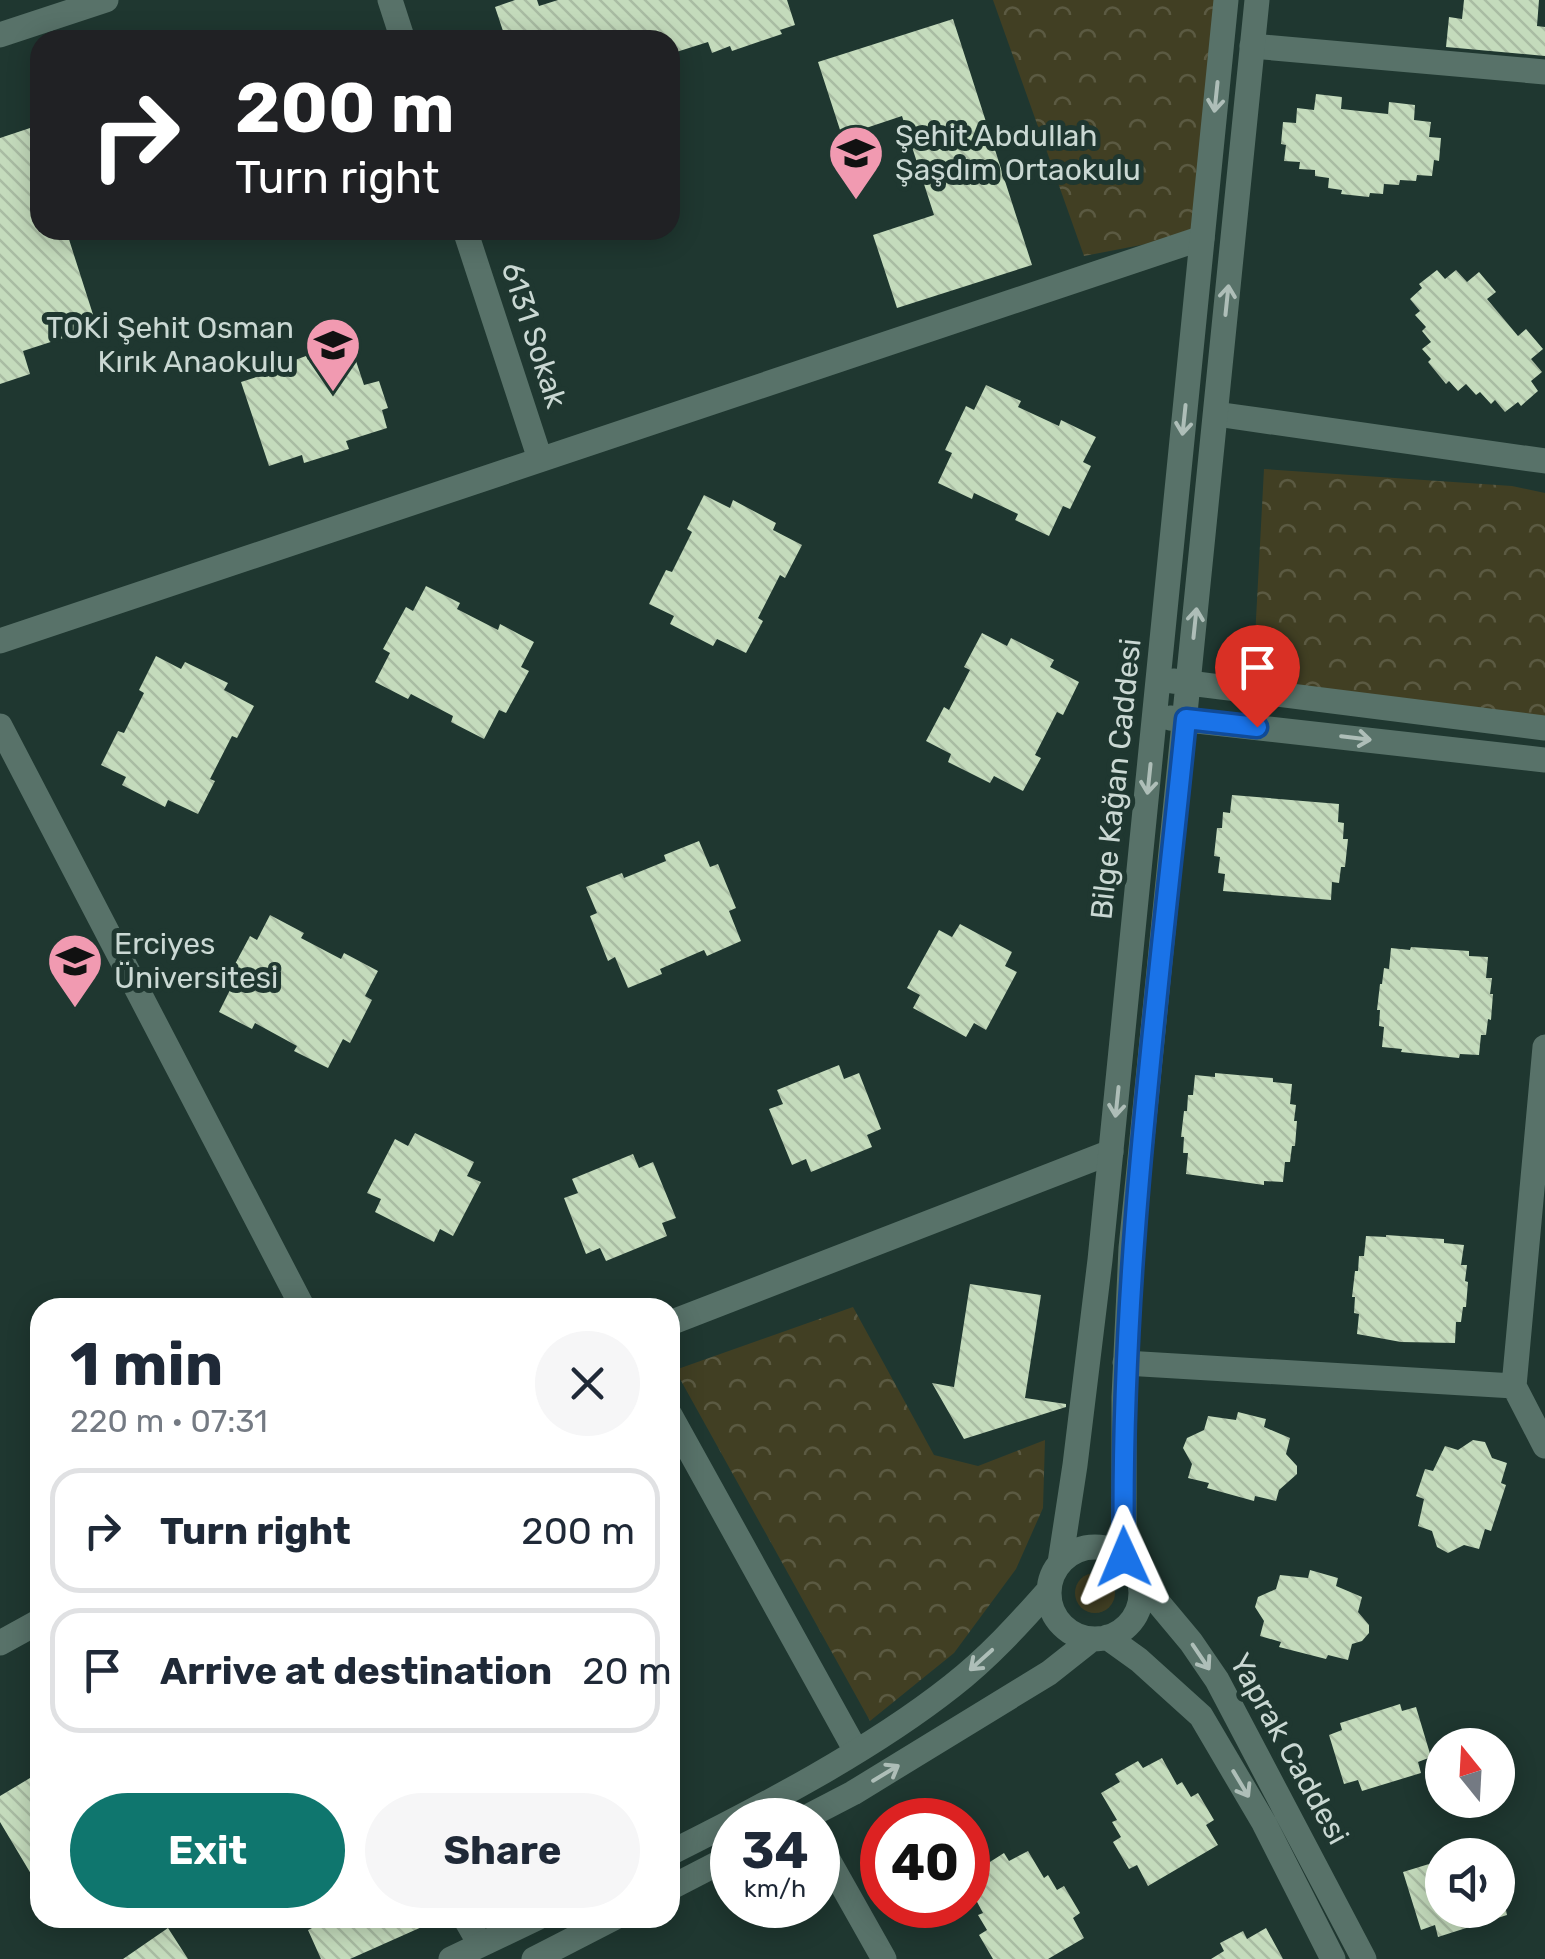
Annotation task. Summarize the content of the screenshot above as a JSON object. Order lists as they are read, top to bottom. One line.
{"streets":{"street":["6131 Sokak","Bilge Kağan Caddesi","Yaprak Caddesi"]},"crossings":[["Bilge Kağan Caddesi","Yaprak Caddesi"]],"one_way":["Yaprak Caddesi"],"places":{"school or university":["Şehit Abdullah Şaşdım Ortaokulu","TOKİ Şehit Osman Kırık Anaokulu","Erciyes Üniversitesi"]},"north":"top","page":{"turn":["200 m","Turn right"],"heading":["1 min","220 m · 07:31"],"list":[{"name":"Turn right","value":"200 m"},{"name":"Arrive at destination","value":"20 m"}],"buttons":["Exit","Share"],"speed":"34 km/h","limit":"40"}}
